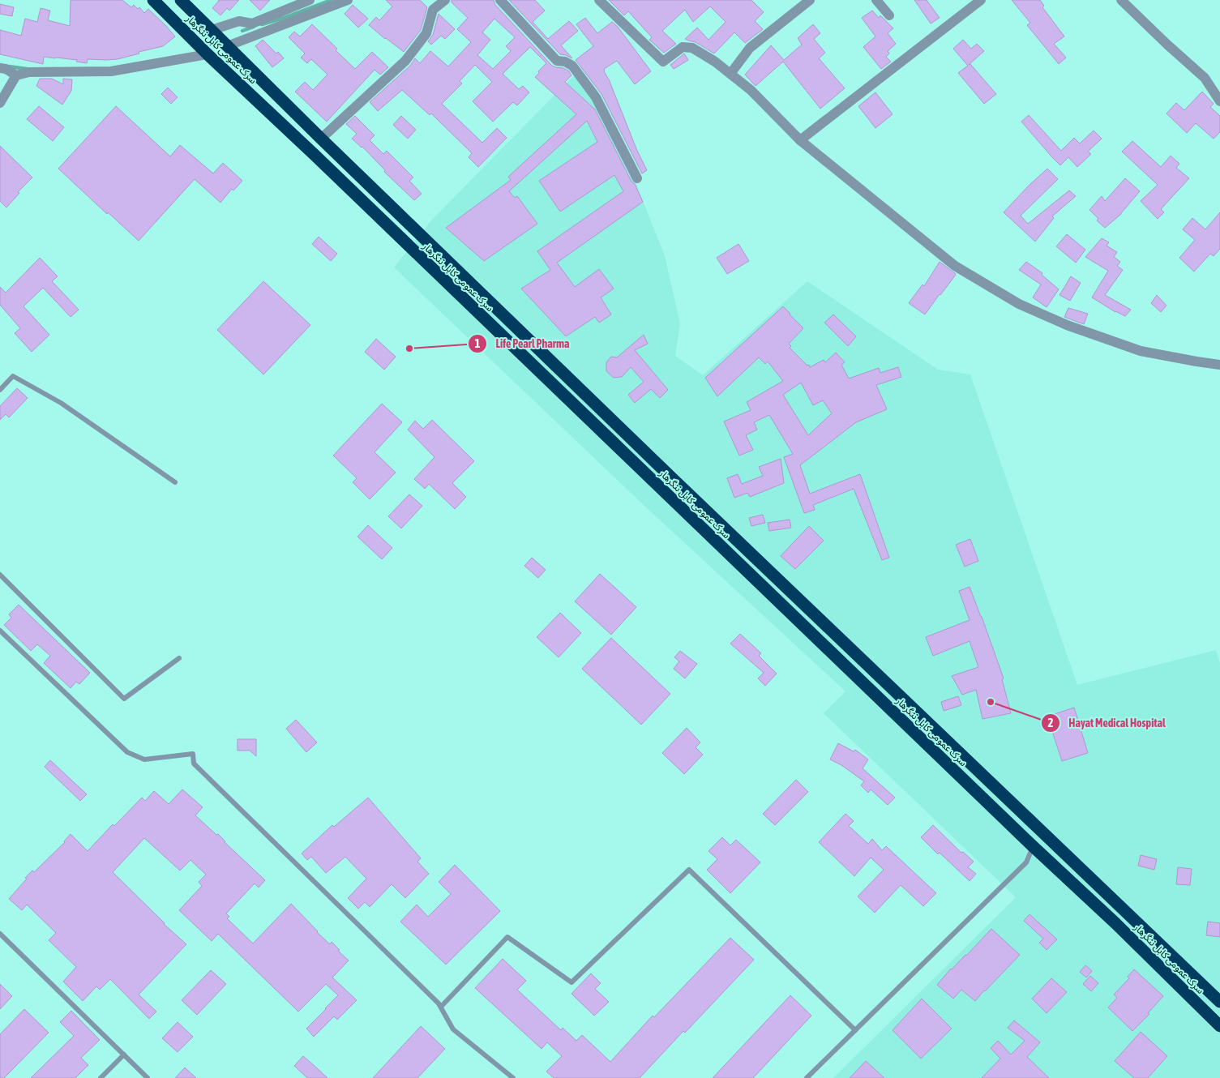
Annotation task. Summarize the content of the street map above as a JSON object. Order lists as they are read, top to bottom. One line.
{"streets":{"highway":["سرک عمومی کابل ننگرهار"]},"places":["Life Pearl Pharma","Hayat Medical Hospital"]}
